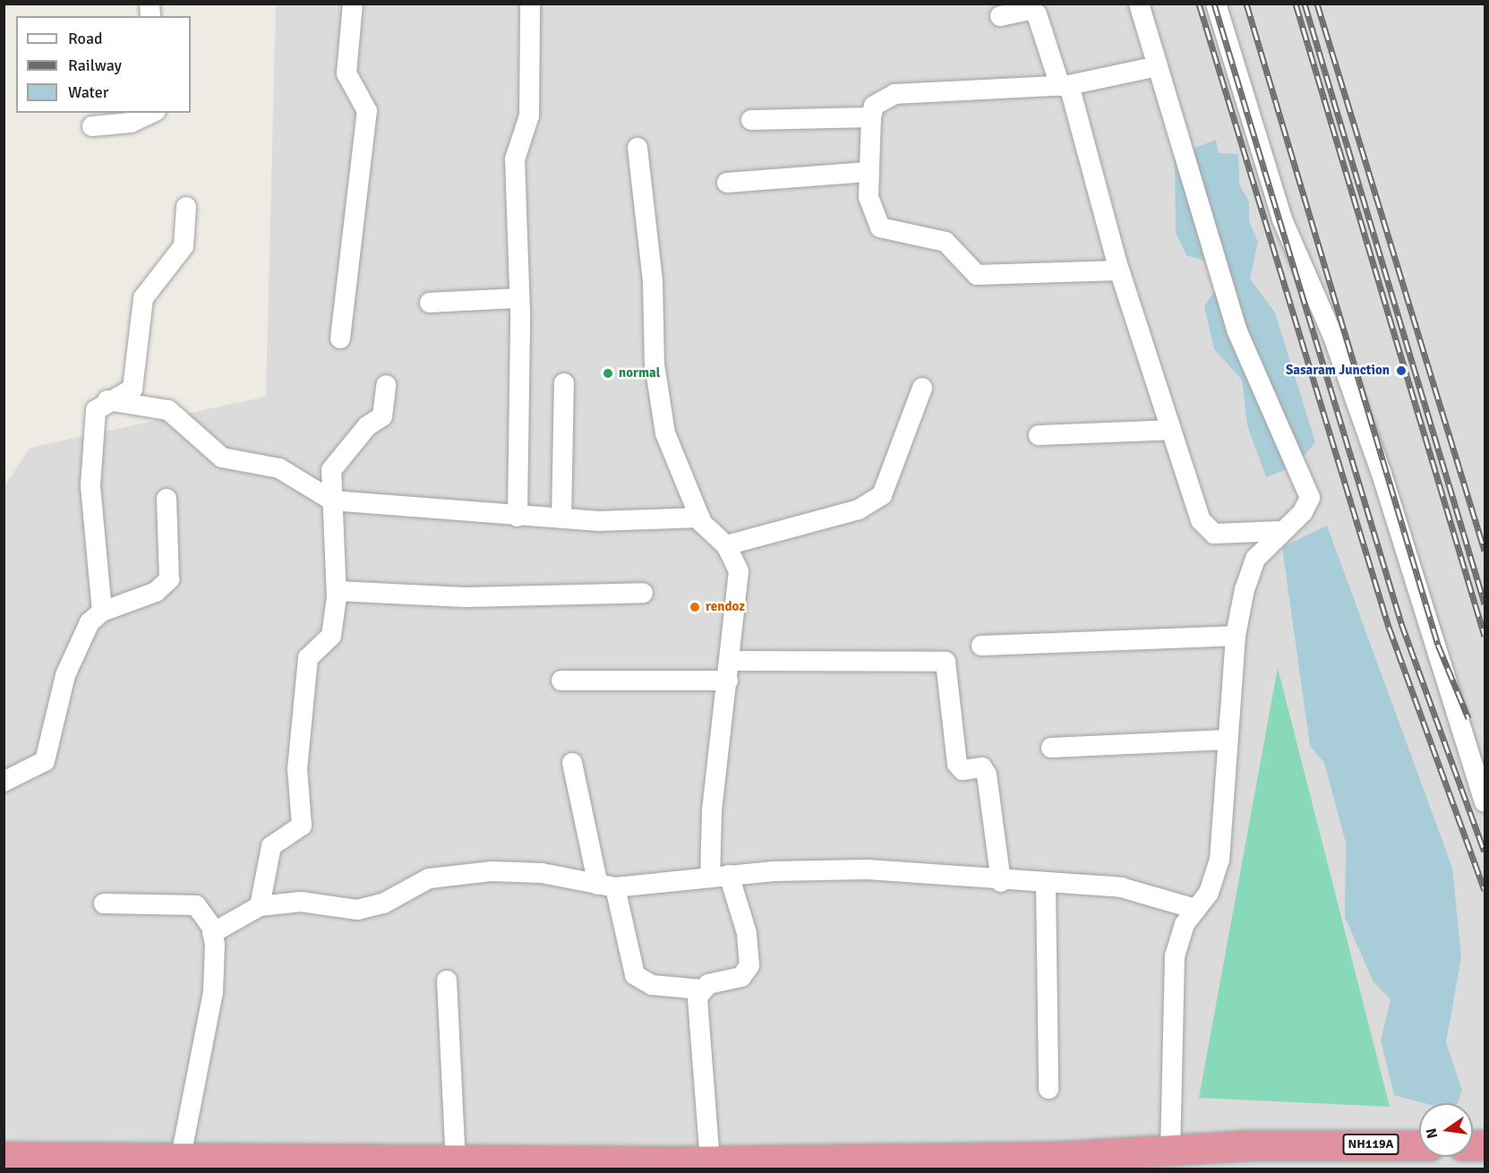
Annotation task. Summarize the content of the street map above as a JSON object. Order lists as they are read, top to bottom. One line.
{"streets":{"highway":["NH119A"]},"places":["Sasaram Junction","normal","rendoz"],"legend":["Road","Railway","Water"],"north":"left"}
